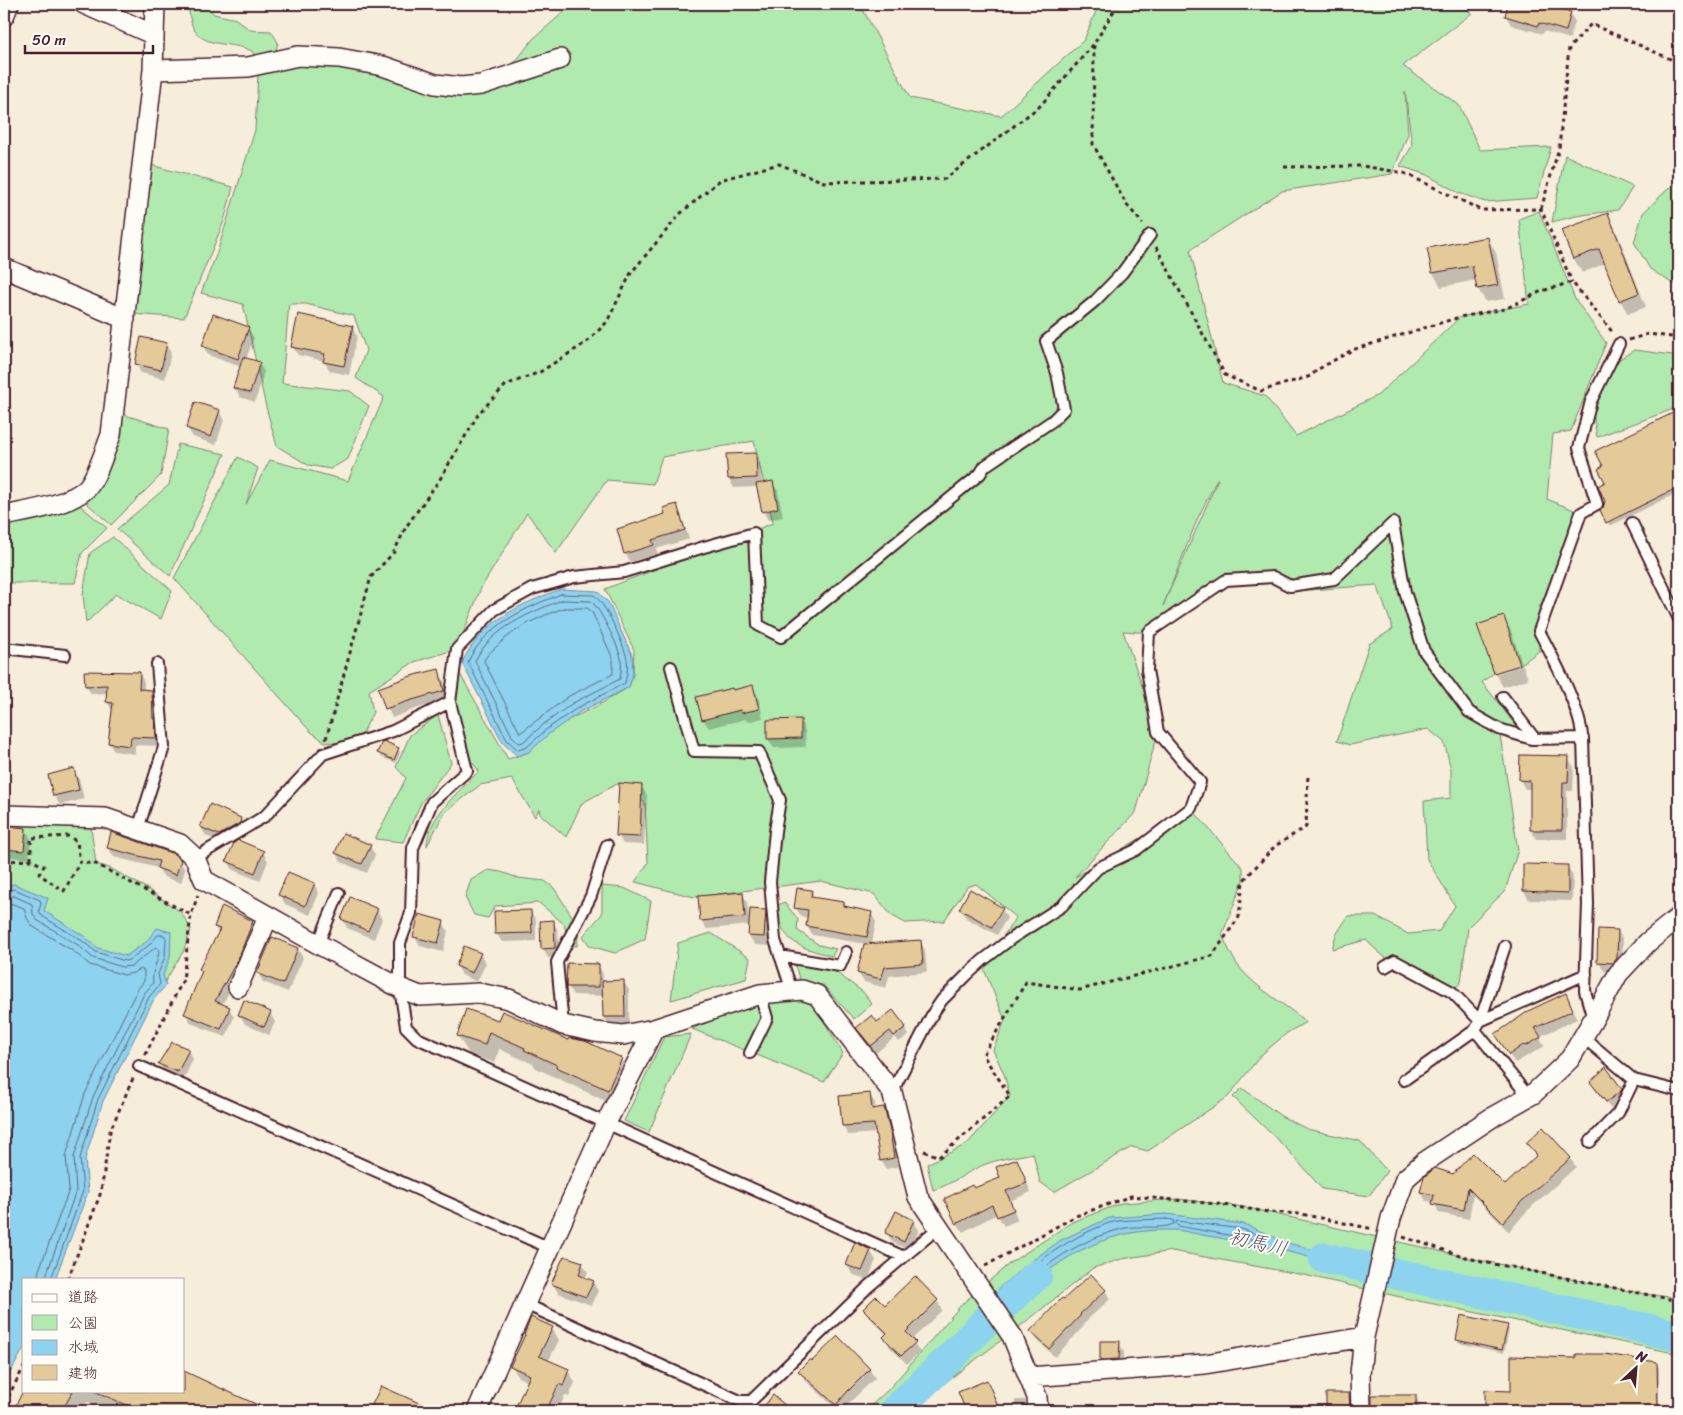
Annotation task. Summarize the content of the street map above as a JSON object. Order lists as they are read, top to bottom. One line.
{"water":["初馬川"],"legend":["道路","公園","水域","建物"],"scale_bar":"50 m","north":"top right"}
